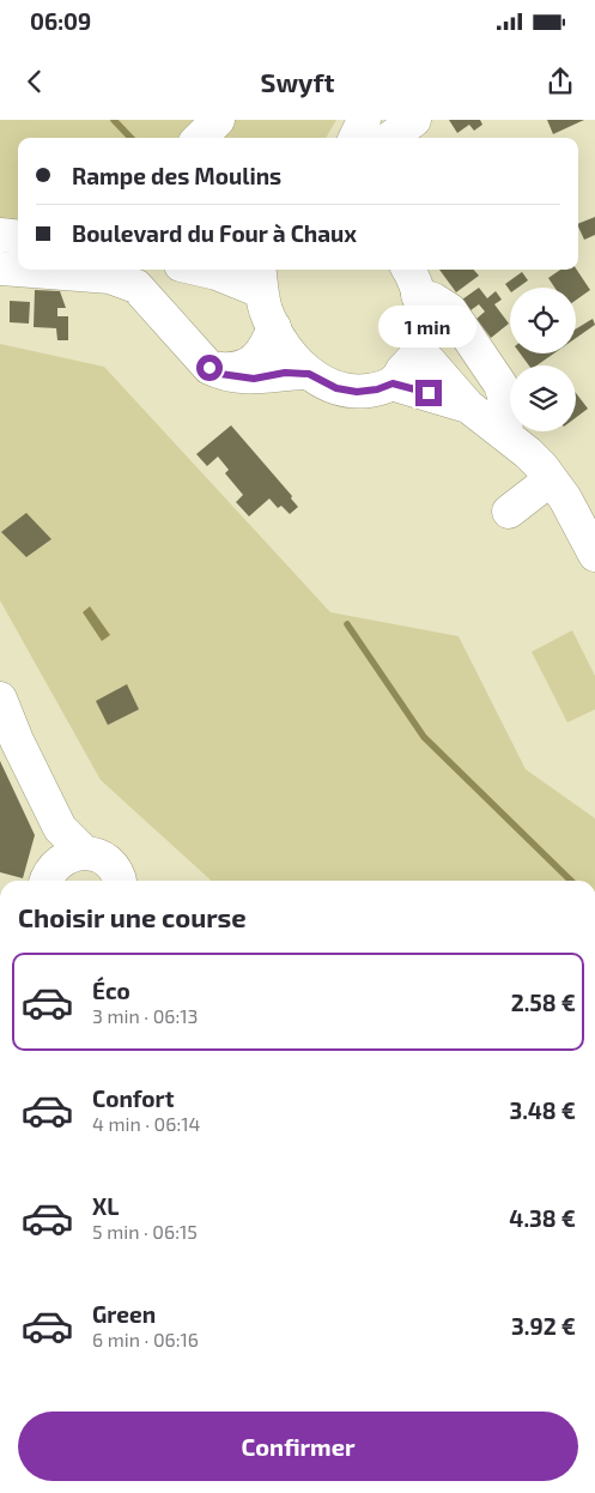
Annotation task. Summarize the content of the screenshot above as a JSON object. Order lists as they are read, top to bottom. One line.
{"page":{"status":"06:09","header":"Swyft","banner":["Rampe des Moulins","Boulevard du Four à Chaux"],"bubble":"1 min","heading":"Choisir une course","list":[{"name":"Éco","note":"3 min · 06:13","value":"2.58 €"},{"name":"Confort","note":"4 min · 06:14","value":"3.48 €"},{"name":"XL","note":"5 min · 06:15","value":"4.38 €"},{"name":"Green","note":"6 min · 06:16","value":"3.92 €"}],"buttons":"Confirmer"}}
